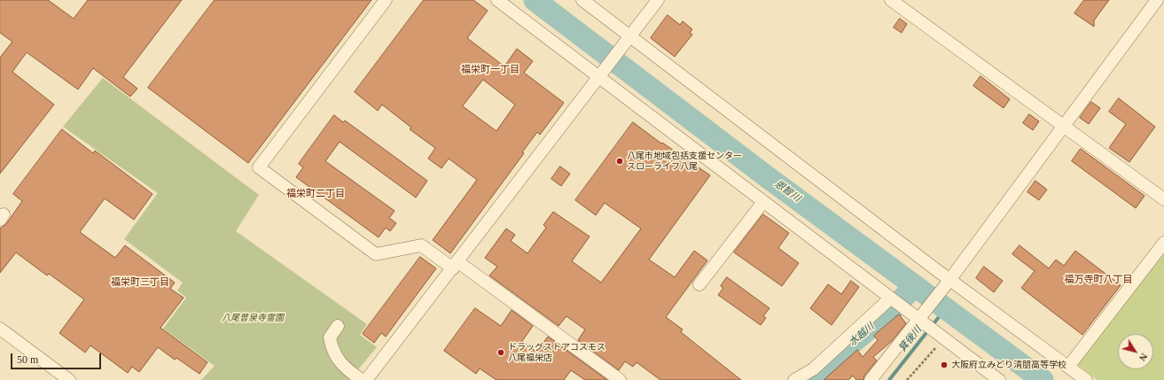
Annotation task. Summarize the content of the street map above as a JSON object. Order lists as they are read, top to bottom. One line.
{"districts":["福栄町一丁目","福栄町二丁目","福万寺町八丁目","福栄町三丁目"],"water":["恩智川","水越川","箕後川"],"parks":["八尾普泉寺霊園"],"places":["八尾市地域包括支援センター スローライフ八尾","ドラッグストアコスモス 八尾福栄店","大阪府立みどり清朋高等学校"],"scale_bar":"50 m","north":"bottom right"}
